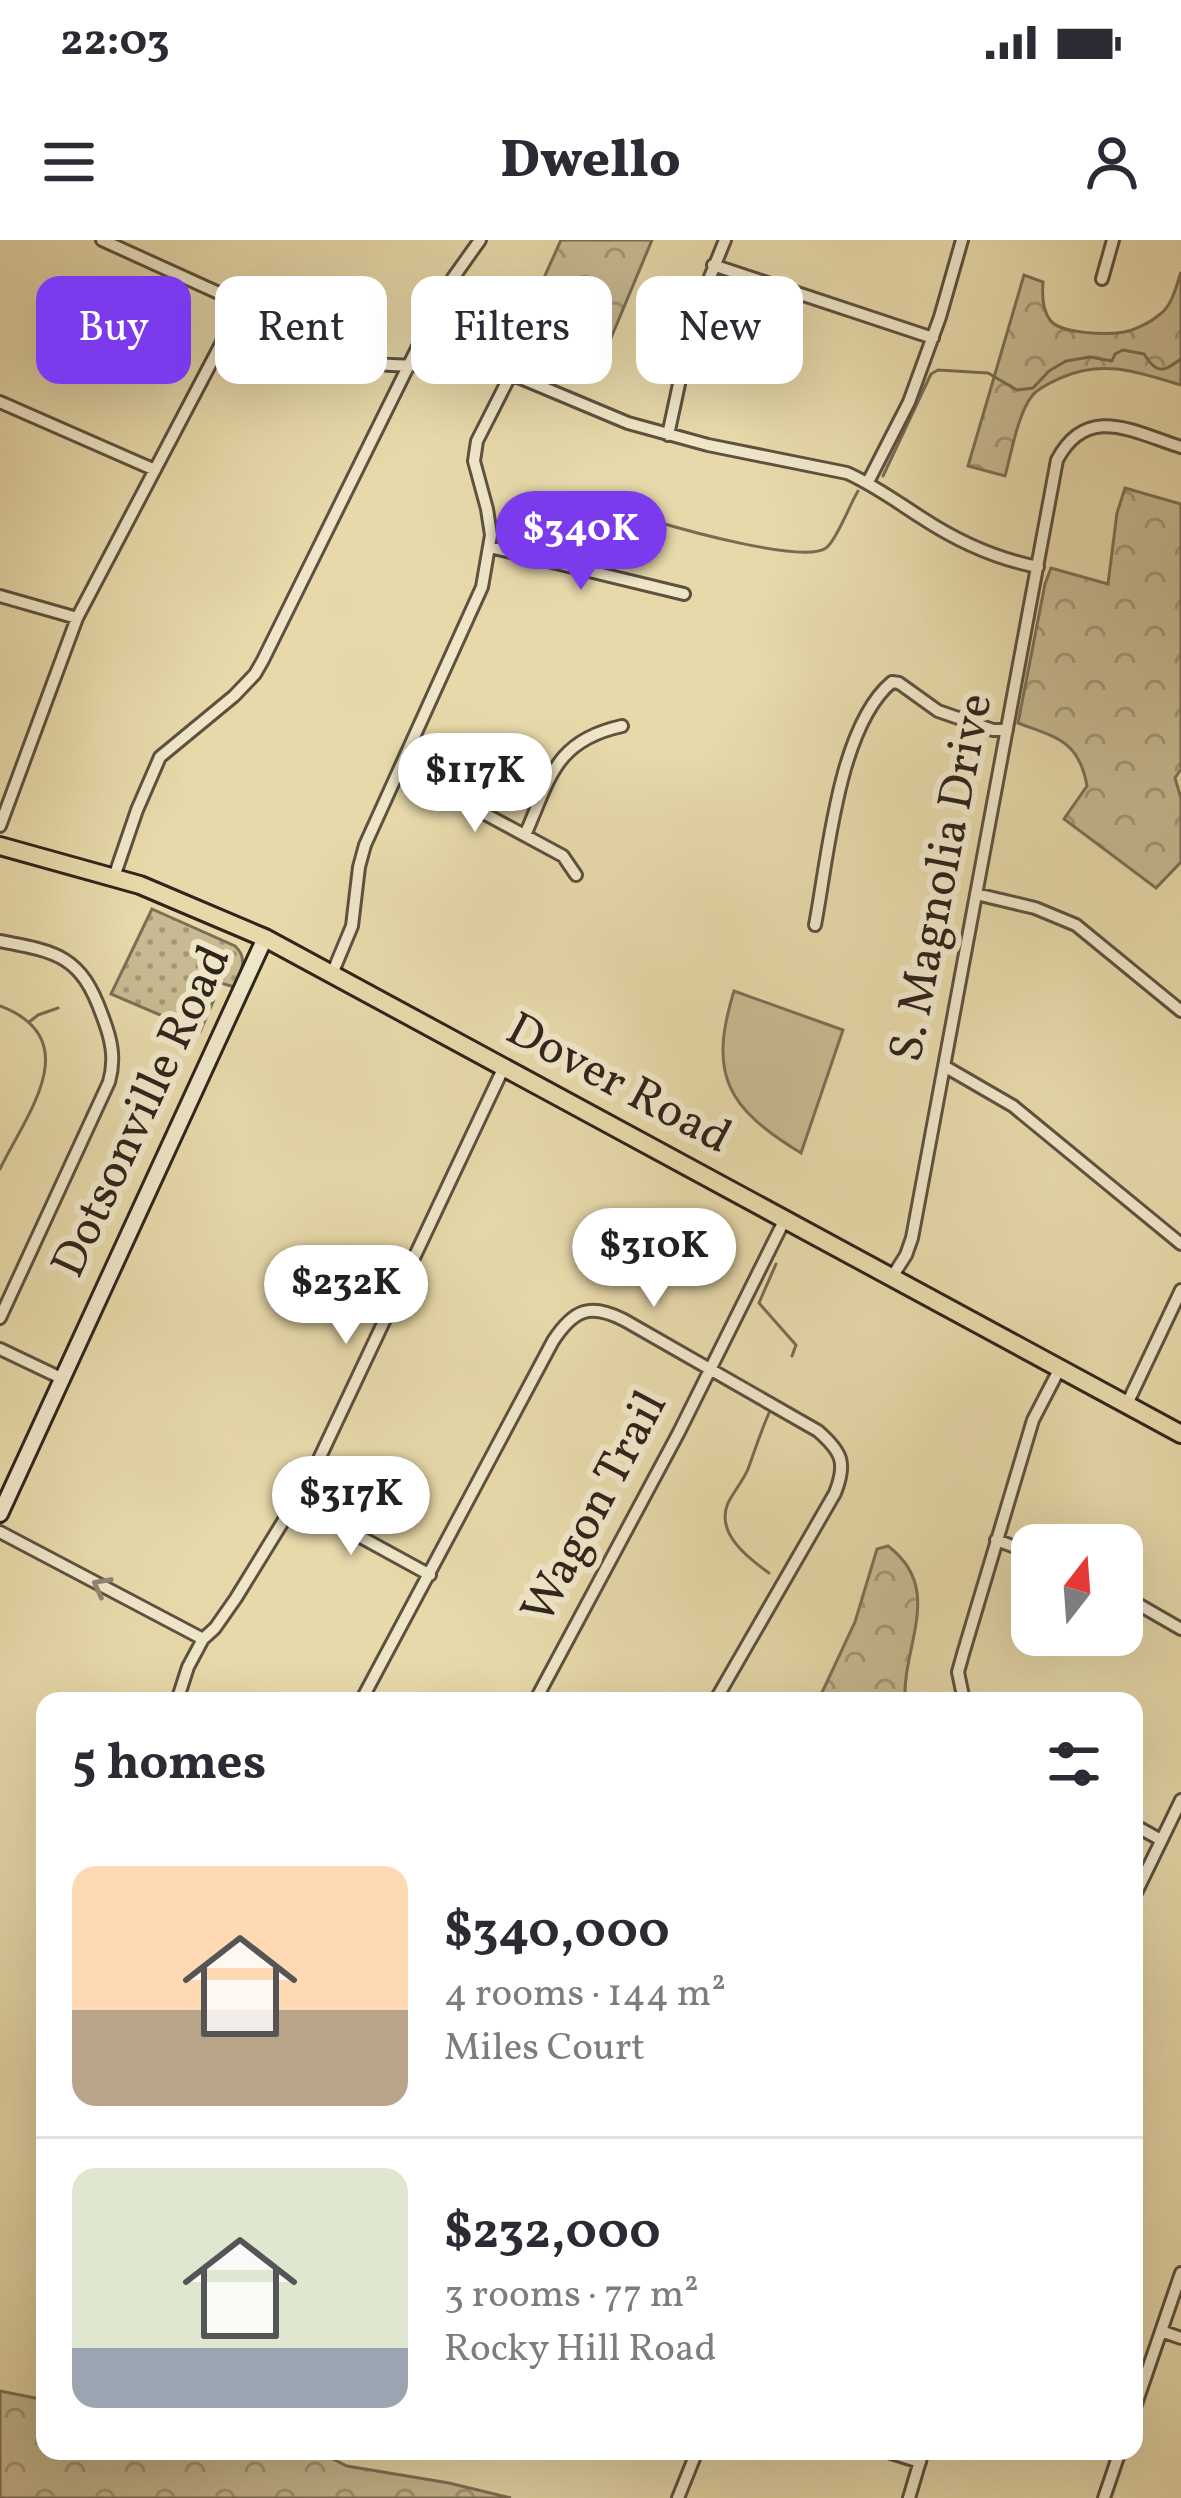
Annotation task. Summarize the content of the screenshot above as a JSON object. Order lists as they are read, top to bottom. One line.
{"streets":{"main road":["Dover Road","Dotsonville Road"],"street":["S. Magnolia Drive","Wagon Trail"]},"crossings":[["S. Magnolia Drive","Dover Road"],["Dover Road","Dotsonville Road"],["Dover Road","Wagon Trail"]],"north":"top","page":{"status":"22:03","header":"Dwello","chip":["Buy","Rent","Filters","New"],"price":["$340K","$117K","$310K","$232K","$317K"],"heading":"5 homes","list":[{"name":"$340,000","note":"4 rooms · 144 m² · Miles Court"},{"name":"$232,000","note":"3 rooms · 77 m² · Rocky Hill Road"}]}}
